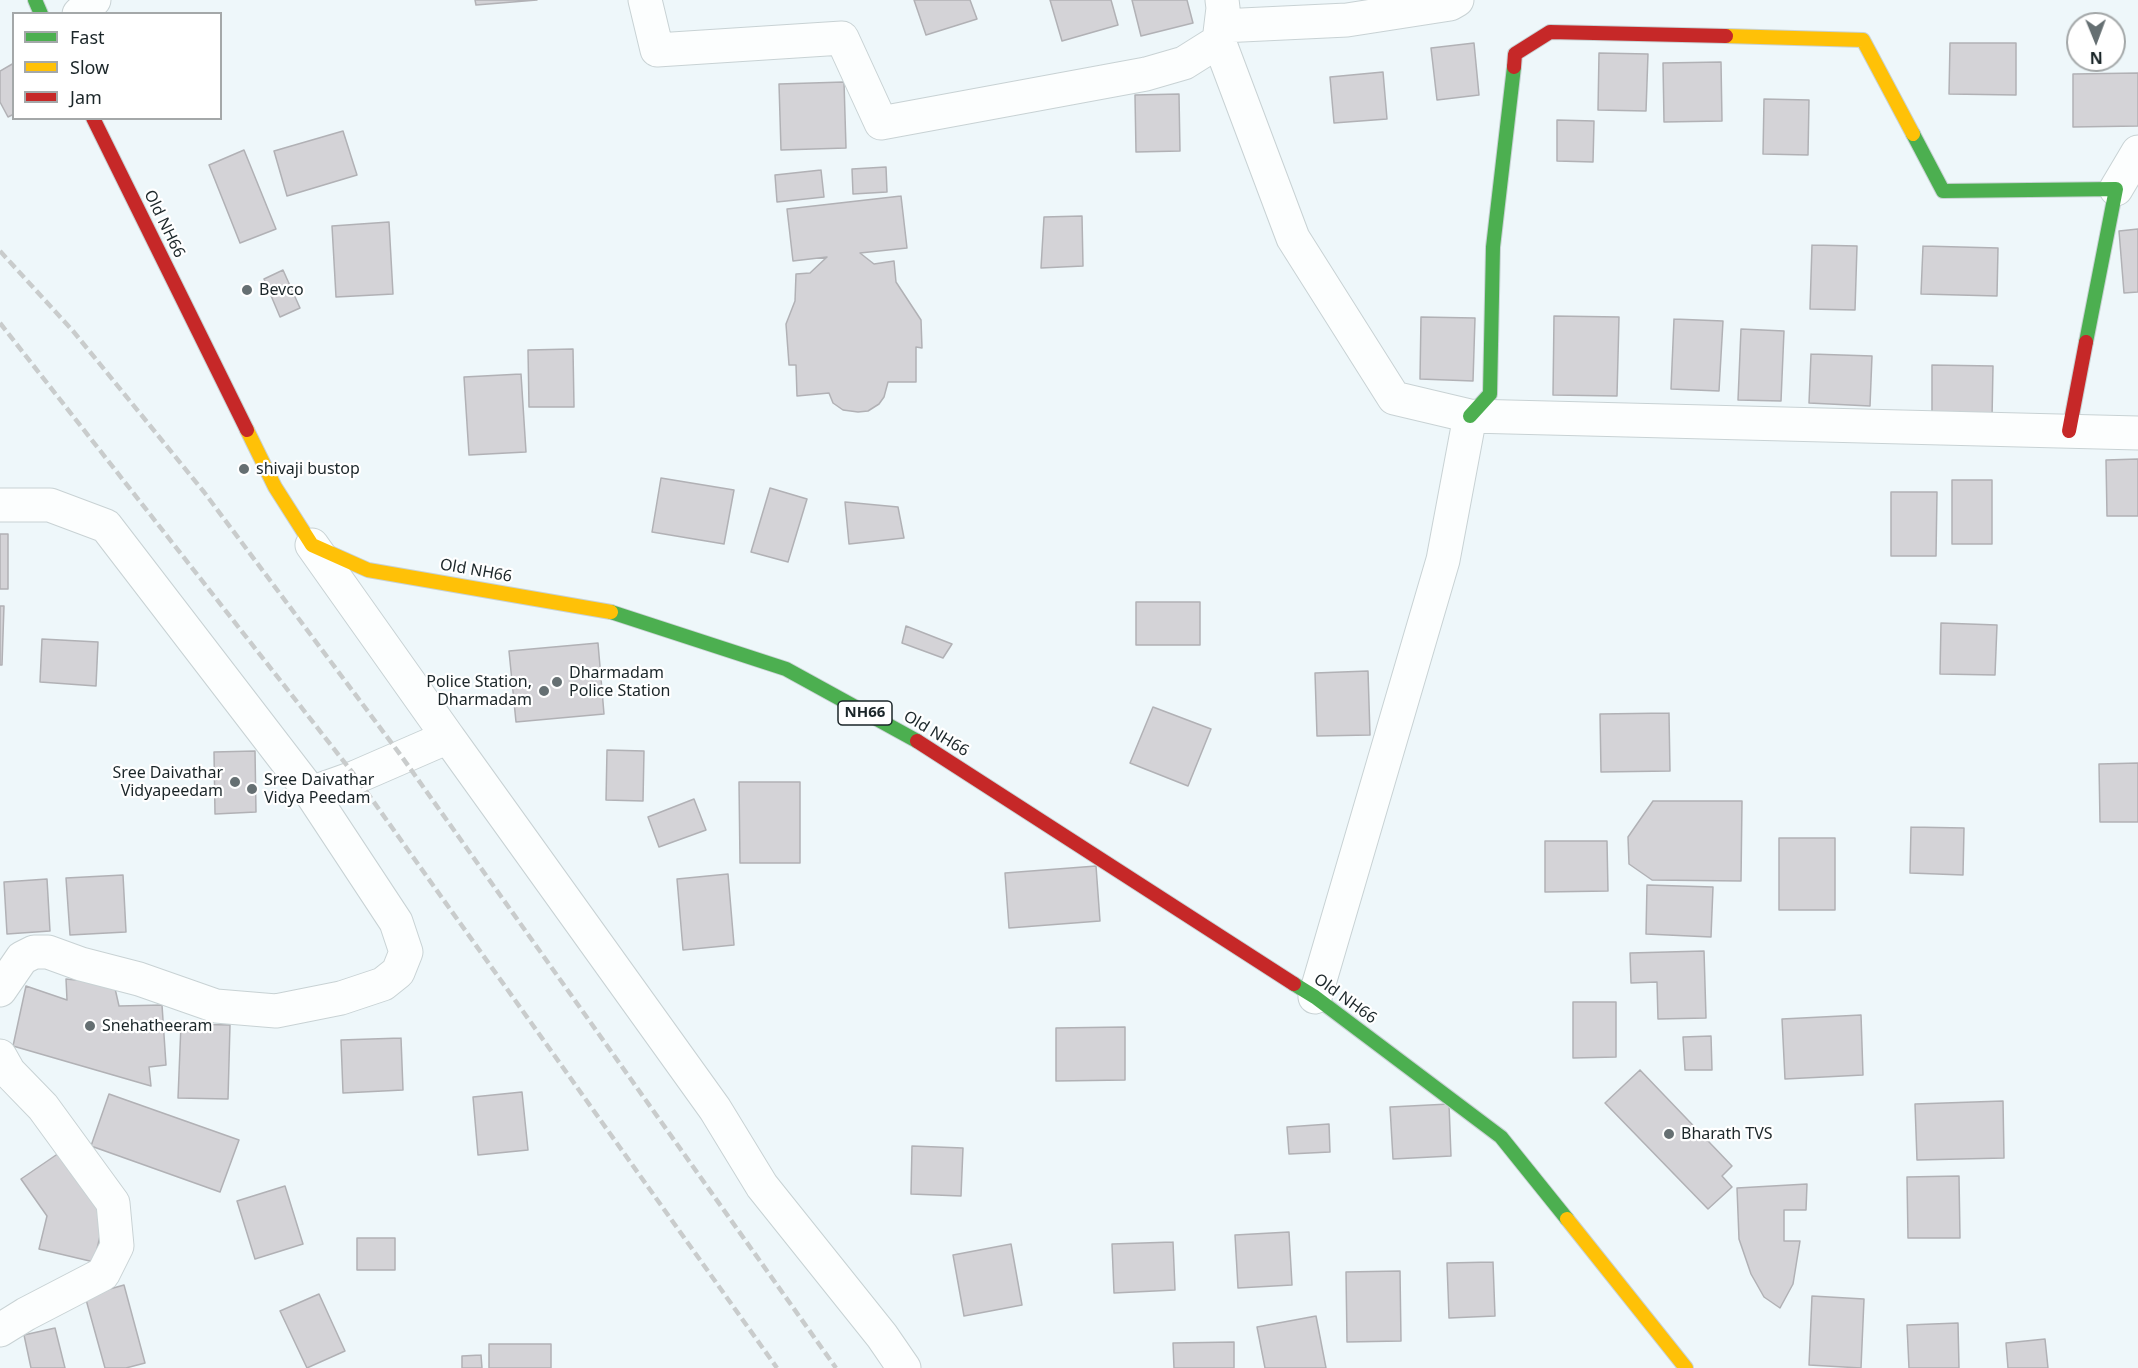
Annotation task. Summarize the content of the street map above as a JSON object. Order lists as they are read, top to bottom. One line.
{"streets":{"main road":["Old NH66","NH66"]},"places":["Bevco","shivaji bustop","Dharmadam Police Station","Police Station, Dharmadam","Sree Daivathar Vidyapeedam","Sree Daivathar Vidya Peedam","Snehatheeram","Bharath TVS"],"legend":["Fast","Slow","Jam"],"north":"bottom"}
